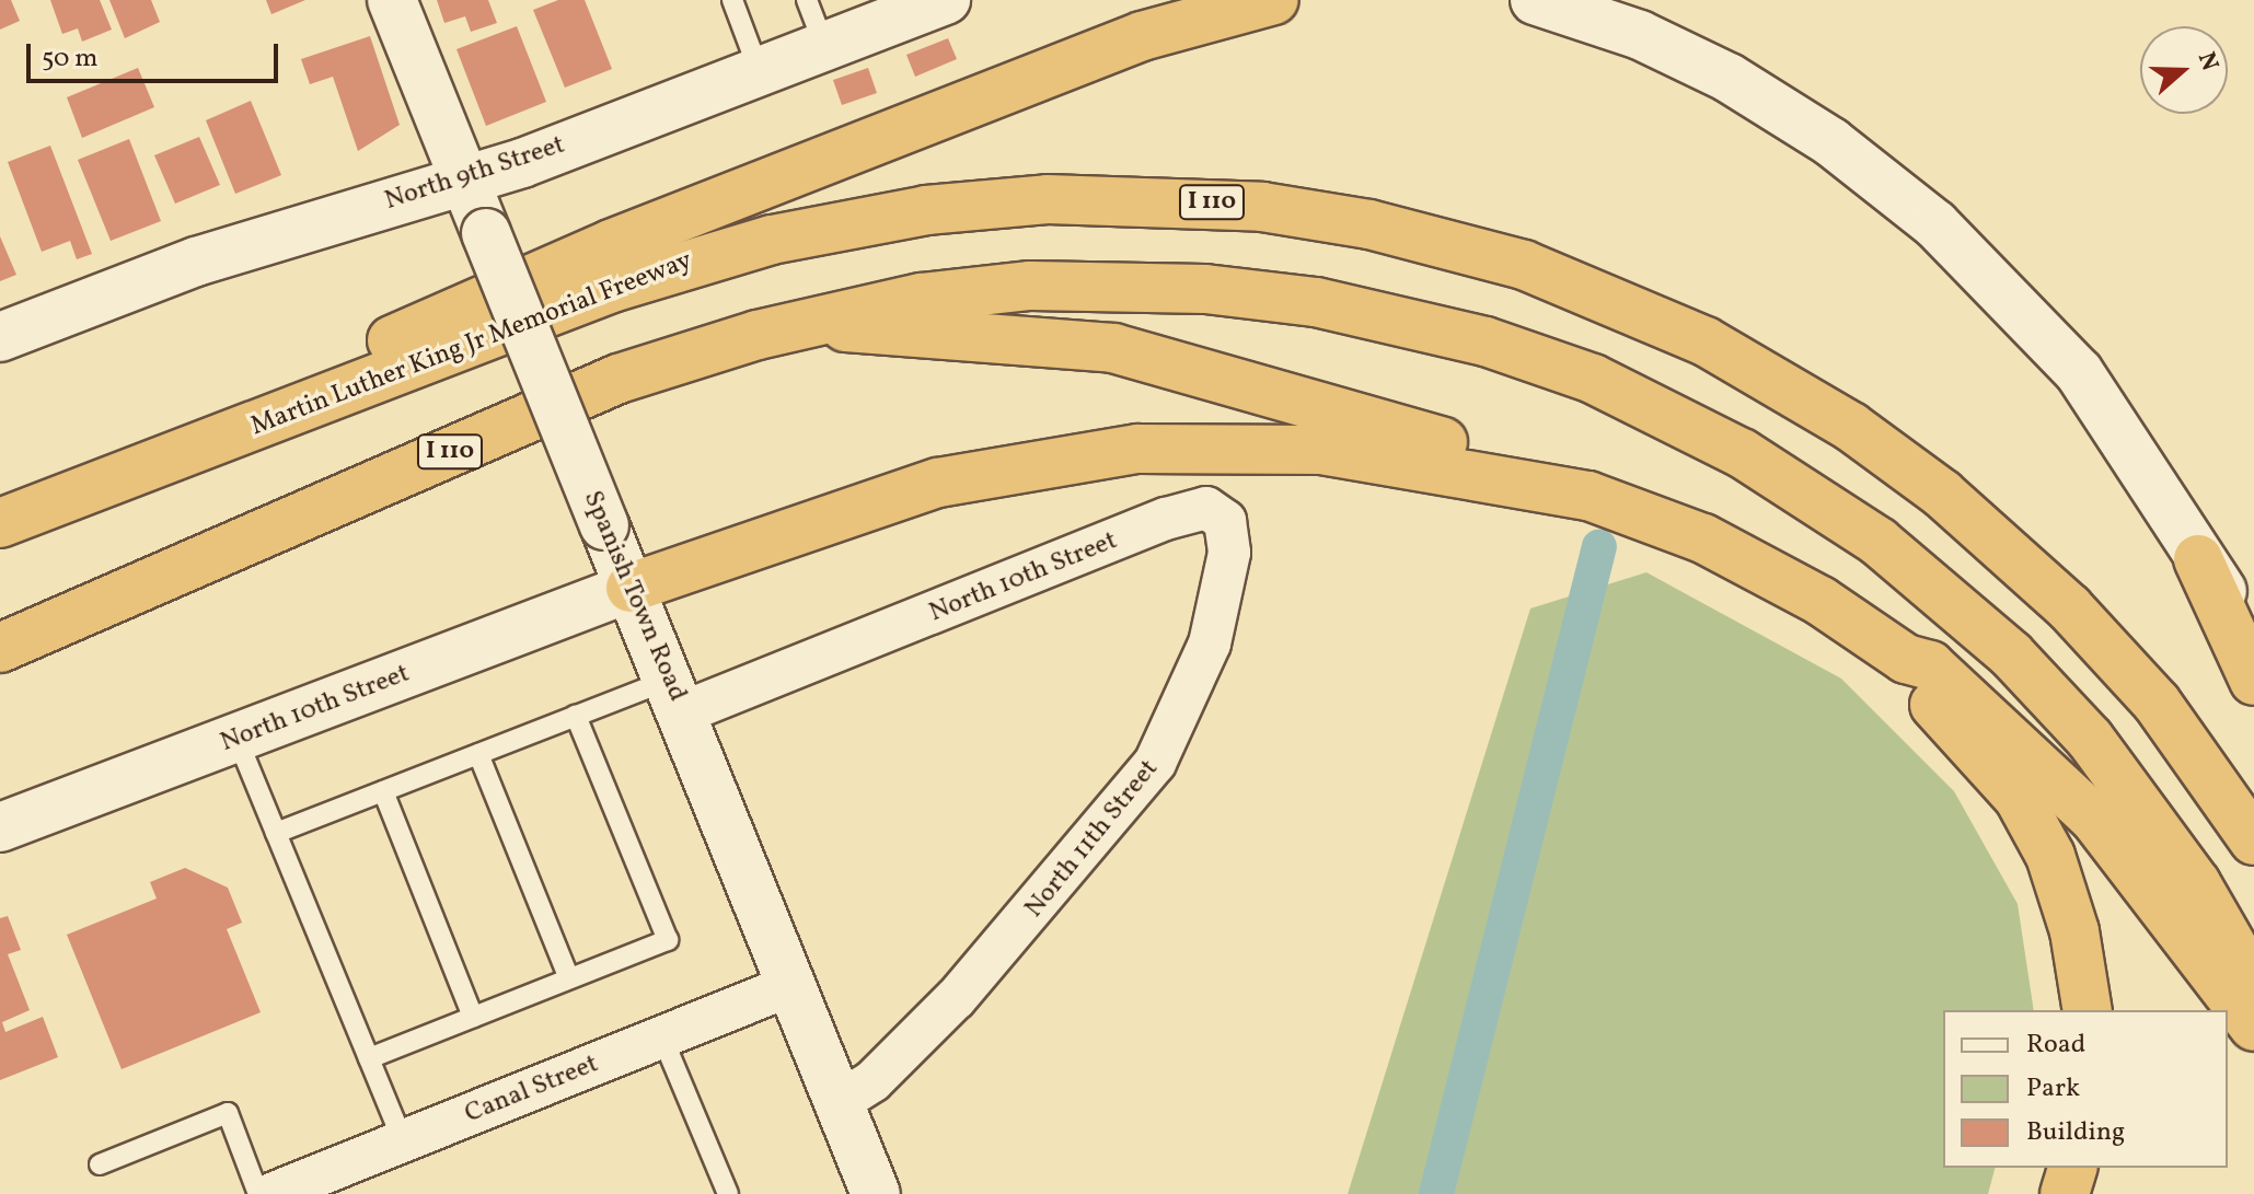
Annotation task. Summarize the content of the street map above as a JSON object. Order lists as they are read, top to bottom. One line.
{"streets":{"highway":["I 110","Martin Luther King Jr Memorial Freeway"],"main road":["North 9th Street","North 10th Street","Spanish Town Road"],"street":["North 11th Street","Canal Street"]},"crossings":[["North 9th Street","Spanish Town Road"],["North 10th Street","Spanish Town Road"],["North 10th Street","North 11th Street"],["Spanish Town Road","North 11th Street"],["Spanish Town Road","Canal Street"]],"legend":["Road","Park","Building"],"scale_bar":"50 m","north":"right"}
